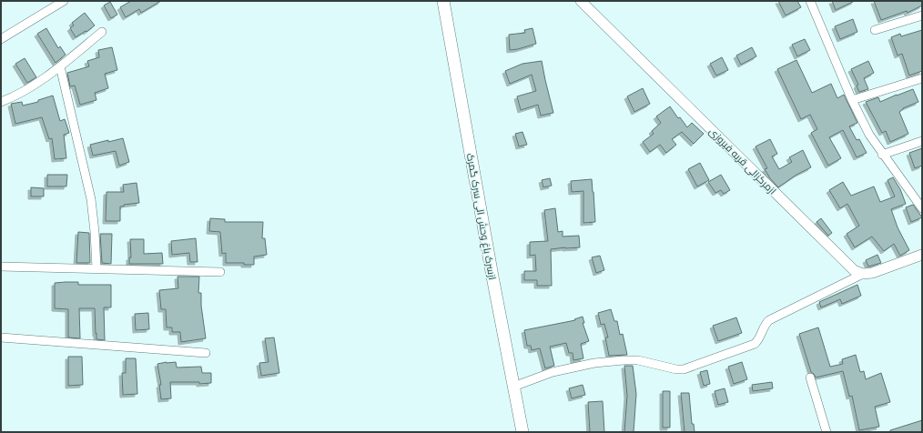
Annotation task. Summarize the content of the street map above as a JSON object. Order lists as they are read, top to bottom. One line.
{"streets":{"main road":["ازسرک باغ وحش الی سرک گمرک"],"street":["ازمرکزالی قریه فیروزی"]}}
